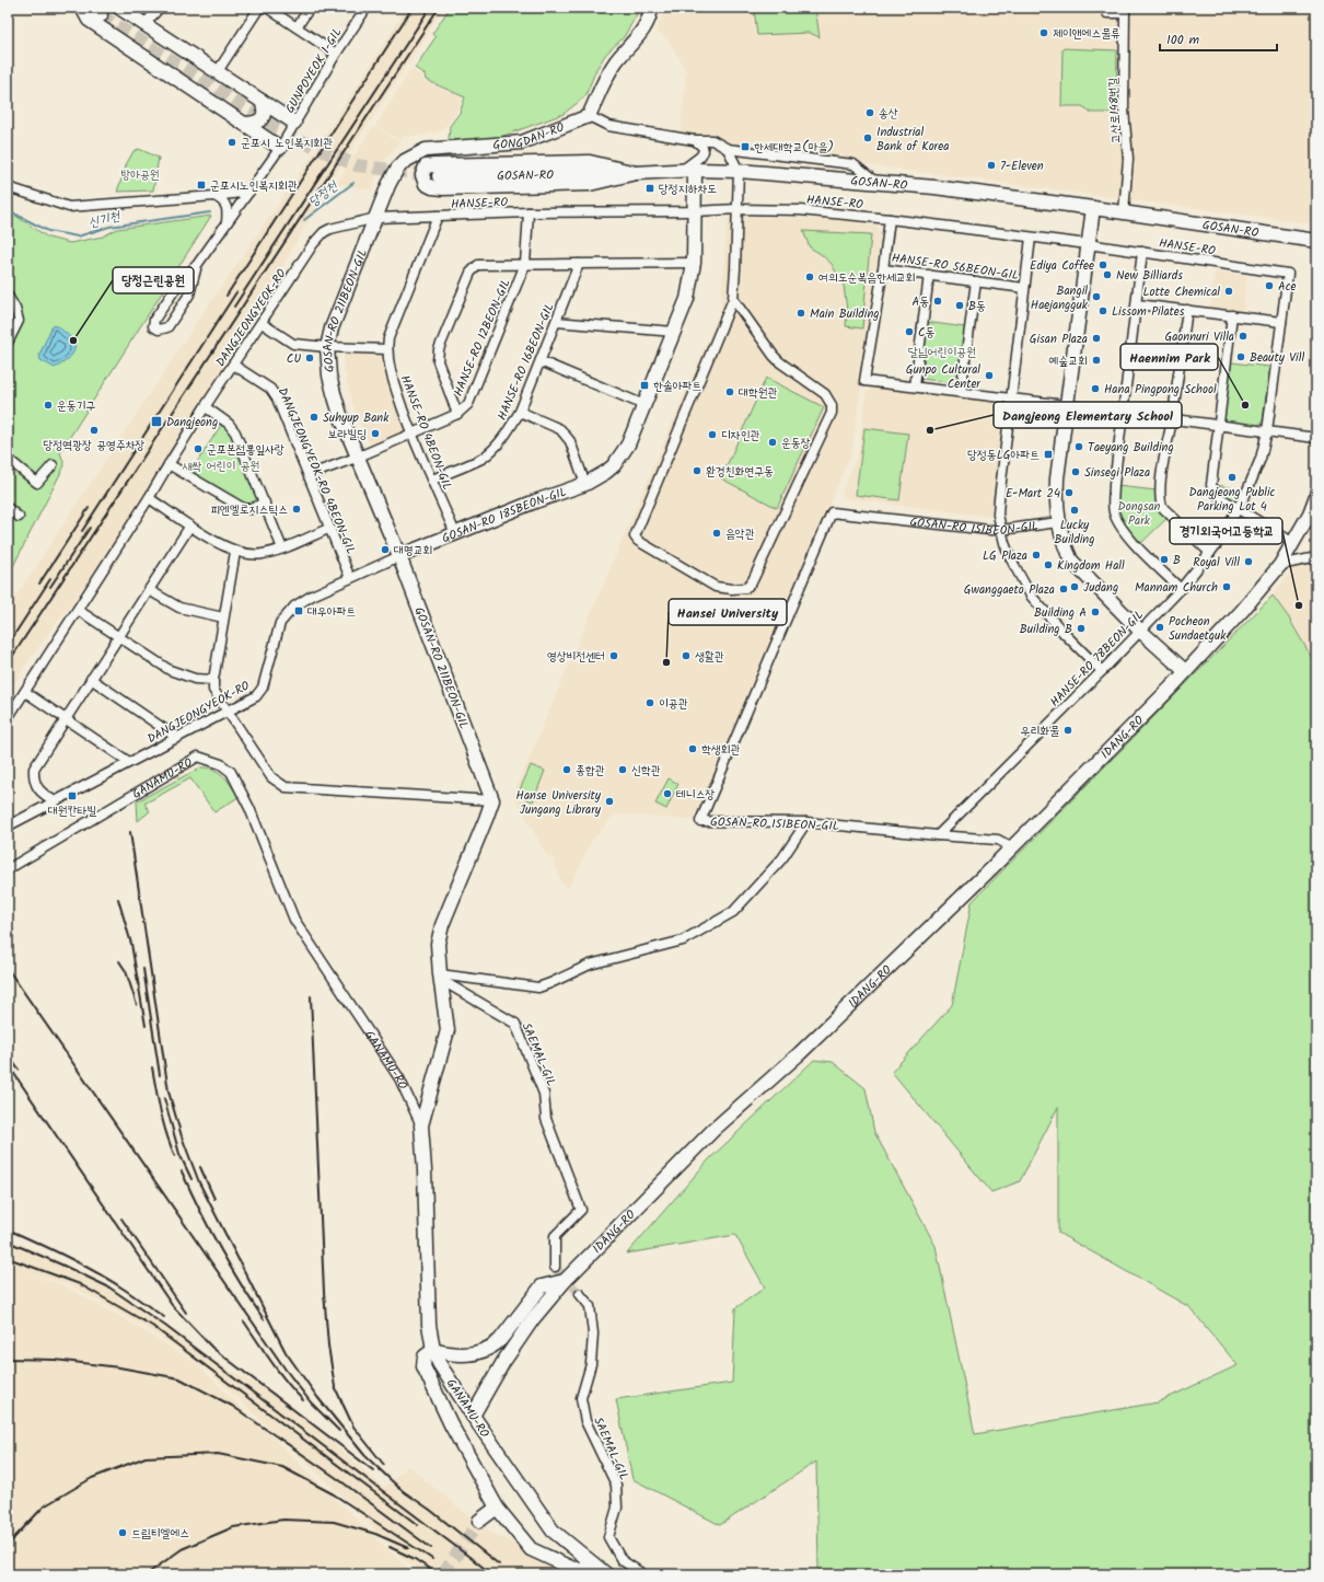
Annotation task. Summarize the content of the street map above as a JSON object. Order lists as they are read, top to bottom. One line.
{"streets":{"street":["GUNPOYEOK 1-GIL","고산로148번길","GONGDAN-RO","GOSAN-RO","HANSE-RO","HANSE-RO 56BEON-GIL","GOSAN-RO 211BEON-GIL","DANGJEONGYEOK-RO","HANSE-RO 12BEON-GIL","HANSE-RO 16BEON-GIL","HANSE-RO 4BEON-GIL","DANGJEONGYEOK-RO 4BEON-GIL","GOSAN-RO 185BEON-GIL","GOSAN-RO 151BEON-GIL","HANSE-RO 78BEON-GIL","IDANG-RO","GANAMU-RO","SAEMAL-GIL"]},"crossings":[["고산로148번길","GOSAN-RO"],["GONGDAN-RO","HANSE-RO"],["GONGDAN-RO","GOSAN-RO 211BEON-GIL"],["GONGDAN-RO","DANGJEONGYEOK-RO"],["GOSAN-RO","GOSAN-RO 185BEON-GIL"],["HANSE-RO","HANSE-RO 56BEON-GIL"],["HANSE-RO","GOSAN-RO 211BEON-GIL"],["HANSE-RO","DANGJEONGYEOK-RO"],["HANSE-RO","HANSE-RO 12BEON-GIL"],["HANSE-RO","HANSE-RO 4BEON-GIL"],["HANSE-RO","GOSAN-RO 185BEON-GIL"],["HANSE-RO","HANSE-RO 78BEON-GIL"],["HANSE-RO 56BEON-GIL","GOSAN-RO 151BEON-GIL"],["HANSE-RO 56BEON-GIL","HANSE-RO 78BEON-GIL"],["GOSAN-RO 211BEON-GIL","DANGJEONGYEOK-RO"],["GOSAN-RO 211BEON-GIL","HANSE-RO 12BEON-GIL"],["GOSAN-RO 211BEON-GIL","GOSAN-RO 185BEON-GIL"],["DANGJEONGYEOK-RO","DANGJEONGYEOK-RO 4BEON-GIL"],["DANGJEONGYEOK-RO","GOSAN-RO 185BEON-GIL"],["HANSE-RO 12BEON-GIL","HANSE-RO 4BEON-GIL"],["HANSE-RO 12BEON-GIL","DANGJEONGYEOK-RO 4BEON-GIL"],["HANSE-RO 16BEON-GIL","HANSE-RO 4BEON-GIL"],["HANSE-RO 4BEON-GIL","GOSAN-RO 185BEON-GIL"],["GOSAN-RO 151BEON-GIL","HANSE-RO 78BEON-GIL"],["GOSAN-RO 151BEON-GIL","IDANG-RO"],["IDANG-RO","GANAMU-RO"]],"water":["당정천","신기천"],"parks":["방아공원","달님어린이공원","새싹 어린이 공원","Dongsan Park"],"places":{"other":["제이앤에스물류","송산","Industrial Bank of Korea","군포시 노인복지회관","7-Eleven","Ediya Coffee","New Billiards","여의도순복음한세교회","Ace","Lotte Chemical","Bangil Haejangguk","A동","B동","Lissom Pilates","Main Building","C동","Gaonnuri Villa","Gisan Plaza","당정근린공원","Beauty Vill","CU","예숲교회","Gunpo Cultural Center","Hana Pingpong School","대학원관","운동기구","Haennim Park","Suhyup Bank","당정역광장 공영주차장","Dangjeong Elementary School","보라빌딩","디자인관","운동장","Taeyang Building","군포본점뽕잎사랑","환경친화연구동","Sinsegi Plaza","Dangjeong Public Parking Lot 4","E-Mart 24","피엔엘로지스틱스","Lucky Building","음악관","대명교회","LG Plaza","B","Royal Vill","Kingdom Hall","Judang","Mannam Church","Gwanggaeto Plaza","경기외국어고등학교","Building A","Pocheon Sundaetguk","Building B","영상비전센터","생활관","Hansei University","이공관","우리화물","학생회관","종합관","신학관","테니스장","Hanse University Jungang Library","드림티엘에스"],"transit":["한세대학교(마을)","군포시노인복지회관","당정지하차도","한솔아파트","Dangjeong","당정동LG아파트","대우아파트","대원칸타빌"]},"scale_bar":"100 m"}
